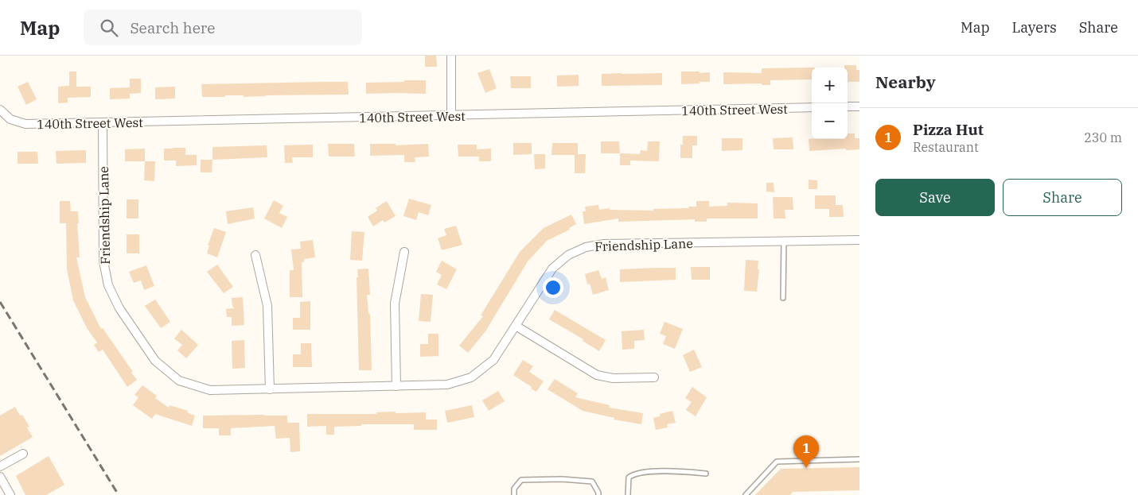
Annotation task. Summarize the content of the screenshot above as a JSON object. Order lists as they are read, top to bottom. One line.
{"streets":{"street":["140th Street West","Friendship Lane"]},"crossings":[["140th Street West","Friendship Lane"]],"page":{"header":"Map","search":"Search here","nav":["Map","Layers","Share"],"heading":"Nearby","map_buttons":["+","−"],"list":[{"mark":"1","name":"Pizza Hut","note":"Restaurant","value":"230 m"}],"buttons":["Save","Share"],"pins":"1"}}
